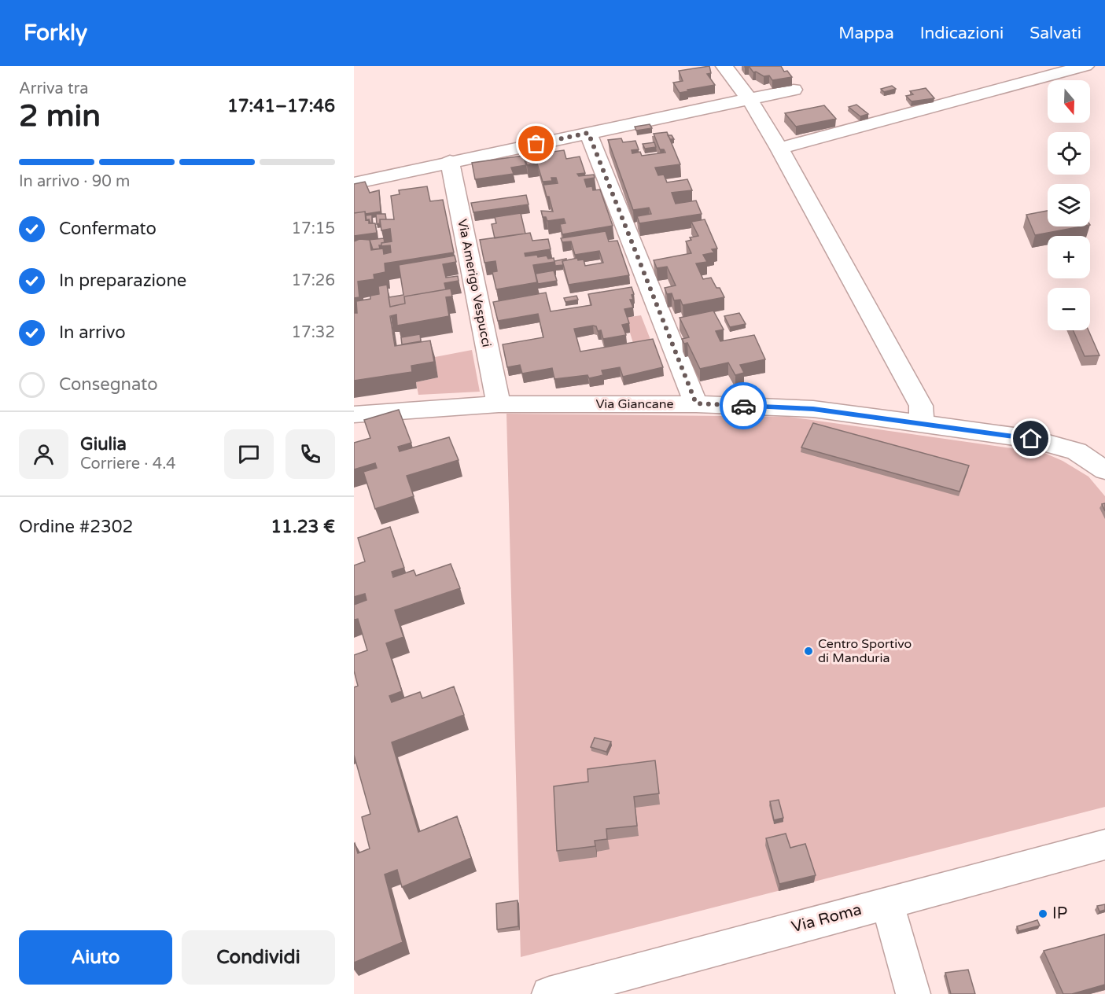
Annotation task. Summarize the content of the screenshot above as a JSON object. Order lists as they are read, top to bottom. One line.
{"streets":{"street":["Via Amerigo Vespucci","Via Giancane","Via Roma"]},"crossings":[["Via Amerigo Vespucci","Via Giancane"]],"places":["Centro Sportivo di Manduria","IP"],"north":"bottom","page":{"header":"Forkly","nav":["Mappa","Indicazioni","Salvati"],"heading":["2 min","Arriva tra","17:41–17:46"],"panel":["Giulia","Corriere · 4.4","Ordine #2302","11.23 €"],"map_buttons":["+","−"],"bar":"In arrivo · 90 m","list":[["Confermato","17:15"],["In preparazione","17:26"],["In arrivo","17:32"],"Consegnato"],"buttons":["Aiuto","Condividi"]}}
